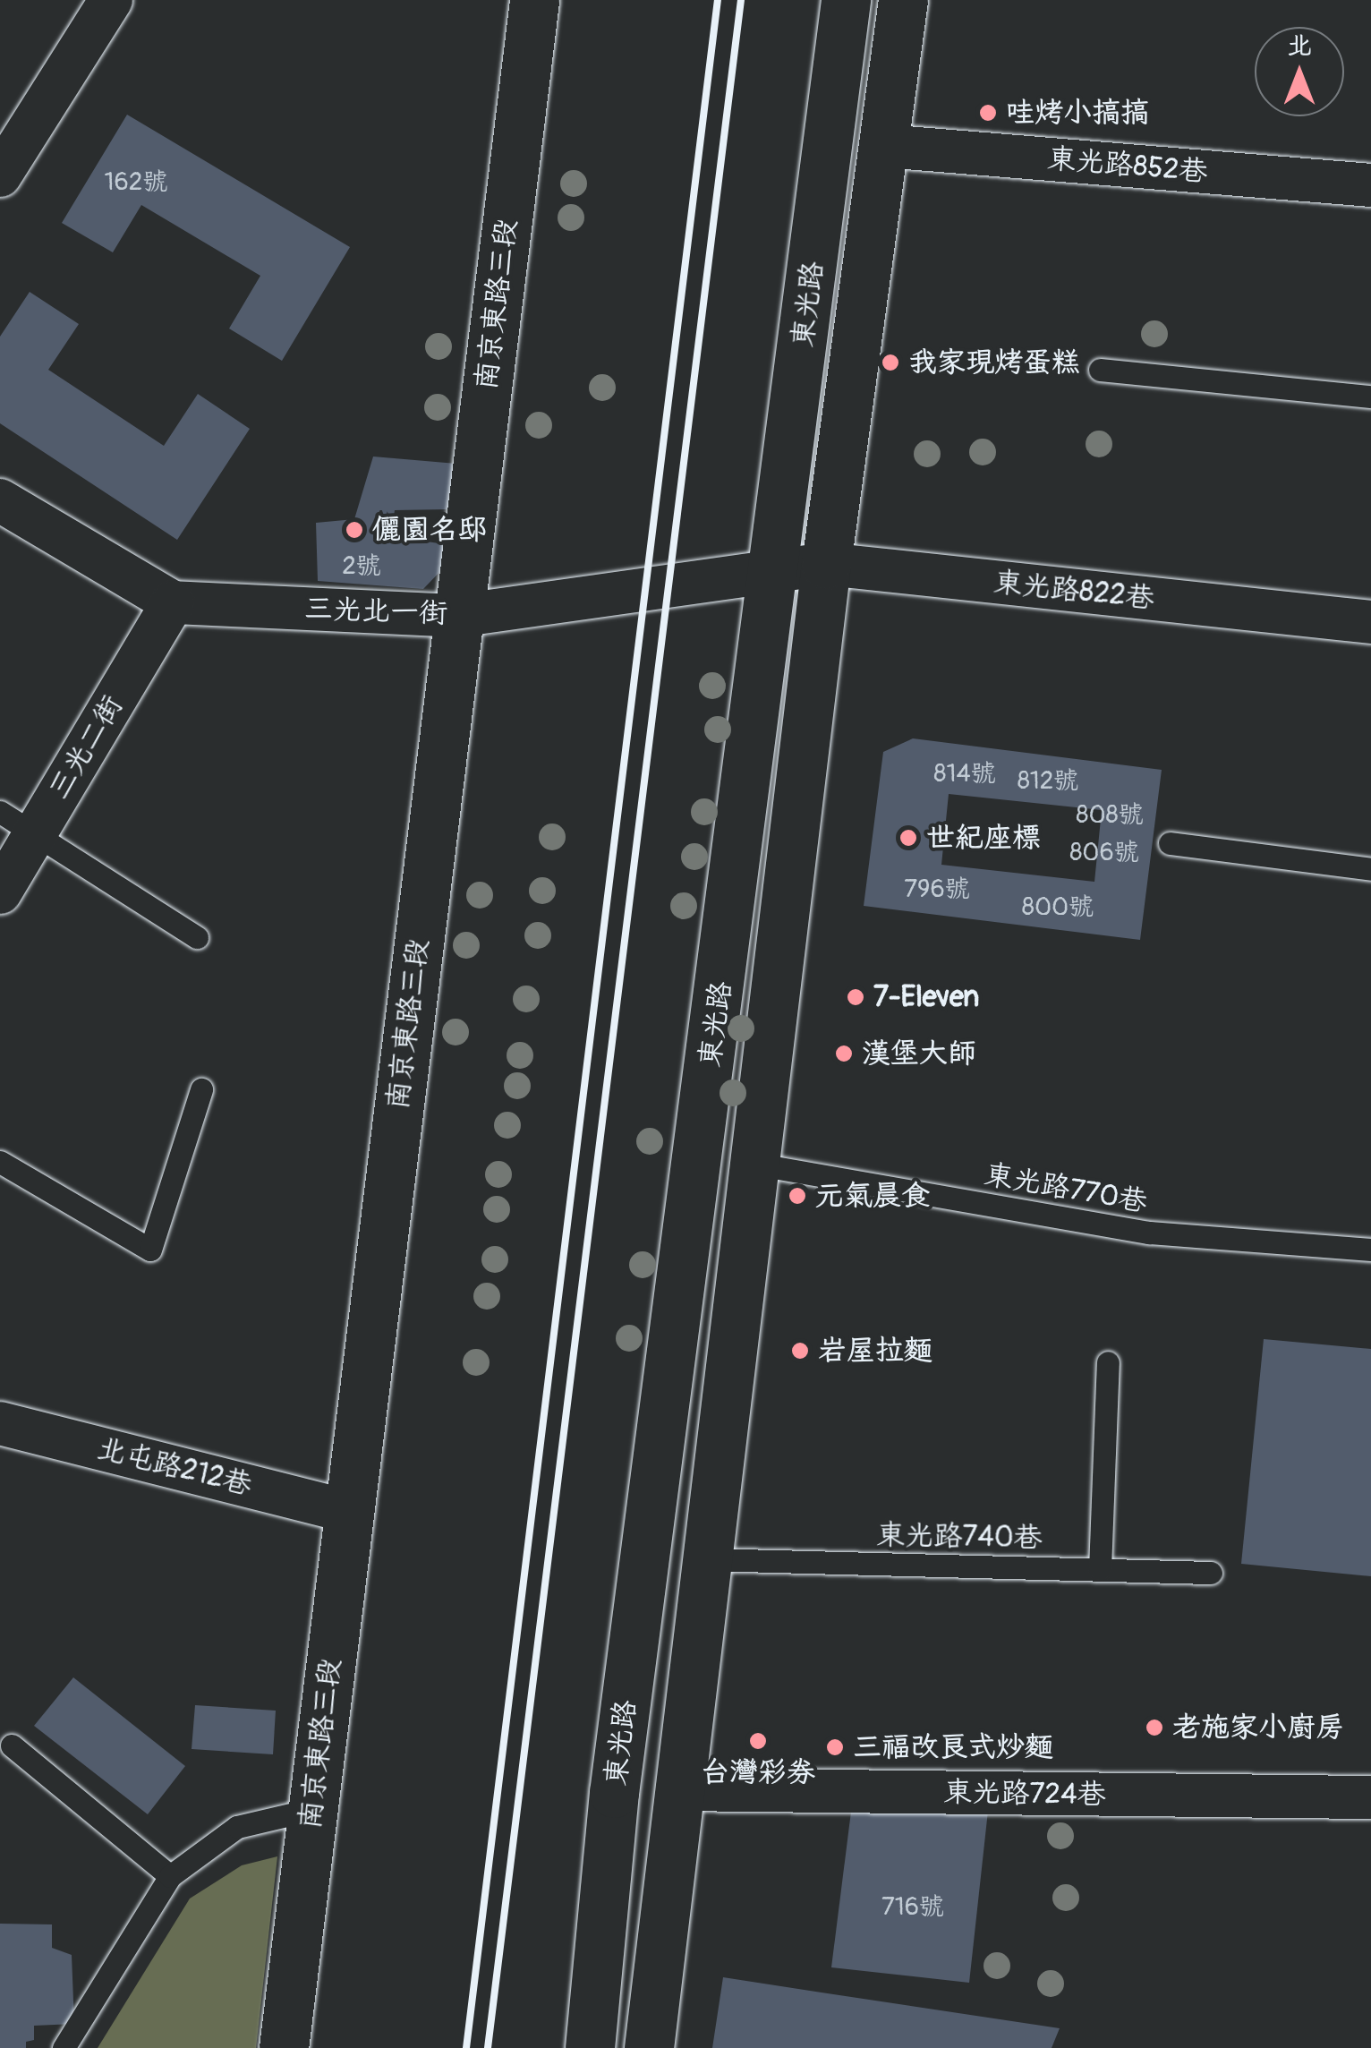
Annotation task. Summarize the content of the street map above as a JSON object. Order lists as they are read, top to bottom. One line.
{"streets":{"street":["東光路852巷","南京東路三段","東光路","東光路822巷","三光北一街","三光二街","北屯路212巷","東光路724巷"],"lane":["東光路770巷","東光路740巷"]},"crossings":[["東光路852巷","東光路"],["南京東路三段","三光北一街"],["南京東路三段","北屯路212巷"],["東光路","東光路822巷"],["東光路","三光北一街"],["東光路","東光路770巷"],["東光路","東光路740巷"],["東光路","東光路724巷"],["東光路822巷","三光北一街"],["三光北一街","三光二街"]],"places":["哇烤小搞搞","我家現烤蛋糕","儷園名邸","世紀座標","7-Eleven","漢堡大師","元氣晨食","岩屋拉麵","老施家小廚房","台灣彩券","三福改良式炒麵"],"house_numbers":["162號","2號","814號","812號","808號","806號","796號","800號","716號"],"north":"top"}
